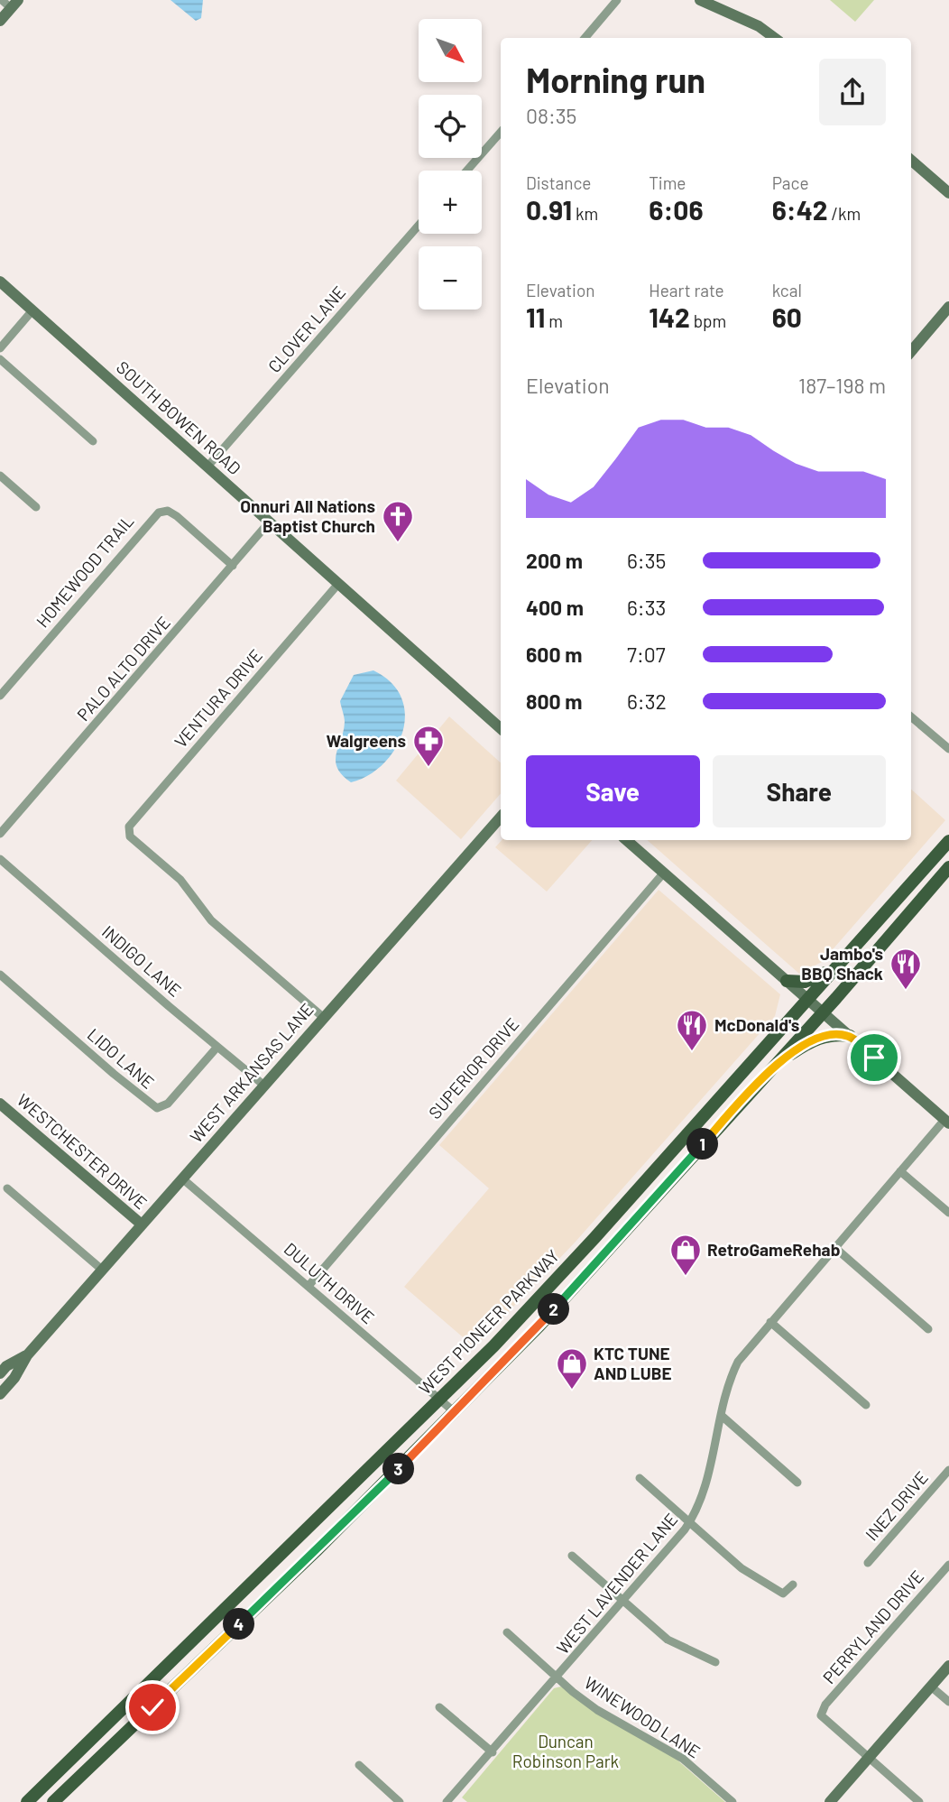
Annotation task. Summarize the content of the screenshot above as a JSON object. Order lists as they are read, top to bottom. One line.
{"streets":{"main road":["SOUTH BOWEN ROAD","WEST ARKANSAS LANE","WESTCHESTER DRIVE","WEST PIONEER PARKWAY"],"street":["CLOVER LANE","HOMEWOOD TRAIL","PALO ALTO DRIVE","VENTURA DRIVE","INDIGO LANE","LIDO LANE","SUPERIOR DRIVE","DULUTH DRIVE","INEZ DRIVE","WEST LAVENDER LANE","PERRYLAND DRIVE","WINEWOOD LANE"]},"crossings":[["CLOVER LANE","SOUTH BOWEN ROAD"],["SOUTH BOWEN ROAD","PALO ALTO DRIVE"],["SOUTH BOWEN ROAD","VENTURA DRIVE"],["HOMEWOOD TRAIL","PALO ALTO DRIVE"],["VENTURA DRIVE","WEST ARKANSAS LANE"],["INDIGO LANE","LIDO LANE"],["INDIGO LANE","WEST ARKANSAS LANE"],["SUPERIOR DRIVE","DULUTH DRIVE"],["WEST ARKANSAS LANE","WESTCHESTER DRIVE"],["WEST ARKANSAS LANE","DULUTH DRIVE"],["DULUTH DRIVE","WEST PIONEER PARKWAY"],["WEST LAVENDER LANE","WINEWOOD LANE"]],"parks":["Duncan Robinson Park"],"places":{"church":["Onnuri All Nations Baptist Church"],"pharmacy":["Walgreens"],"restaurant":["Jambo's BBQ Shack","McDonald's"],"shop":["RetroGameRehab","KTC TUNE AND LUBE"]},"north":"bottom right","page":{"map_buttons":["+","−"],"heading":["Morning run","08:35"],"stats":[["Distance","0.91 km"],["Time","6:06"],["Pace","6:42 /km"],["Elevation","11 m"],["Heart rate","142 bpm"],["kcal","60"]],"chart":["Elevation","187–198 m"],"list":[{"name":"200 m","note":"6:35"},{"name":"400 m","note":"6:33"},{"name":"600 m","note":"7:07"},{"name":"800 m","note":"6:32"}],"buttons":["Save","Share"],"pins":["1","2","3","4"]}}
